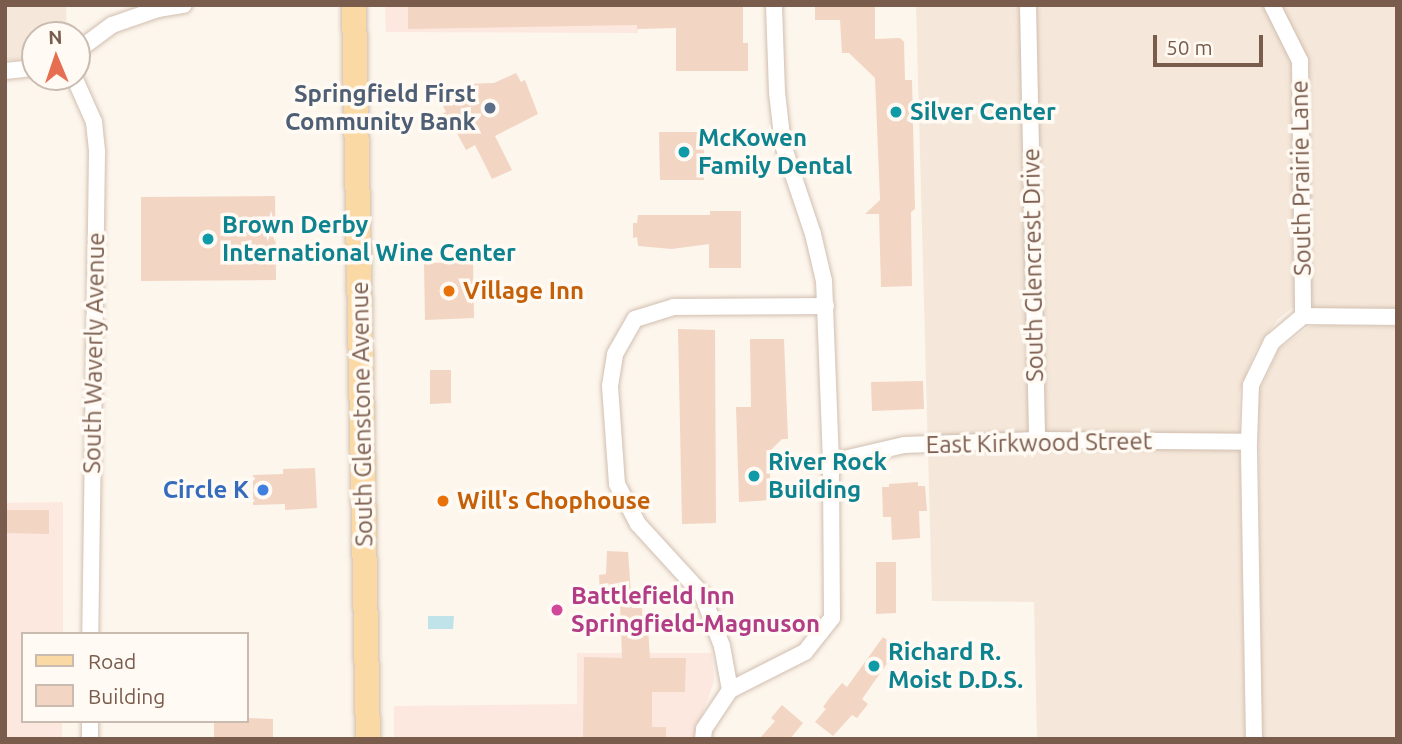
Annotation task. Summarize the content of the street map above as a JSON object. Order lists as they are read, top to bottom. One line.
{"streets":{"main road":["South Glenstone Avenue"],"street":["South Prairie Lane","South Glencrest Drive","South Waverly Avenue","East Kirkwood Street"]},"crossings":[["South Glencrest Drive","East Kirkwood Street"]],"places":["Springfield First Community Bank","Silver Center","McKowen Family Dental","Brown Derby International Wine Center","Village Inn","River Rock Building","Circle K","Will's Chophouse","Battlefield Inn Springfield-Magnuson","Richard R. Moist D.D.S."],"legend":["Road","Building"],"scale_bar":"50 m","north":"top"}
